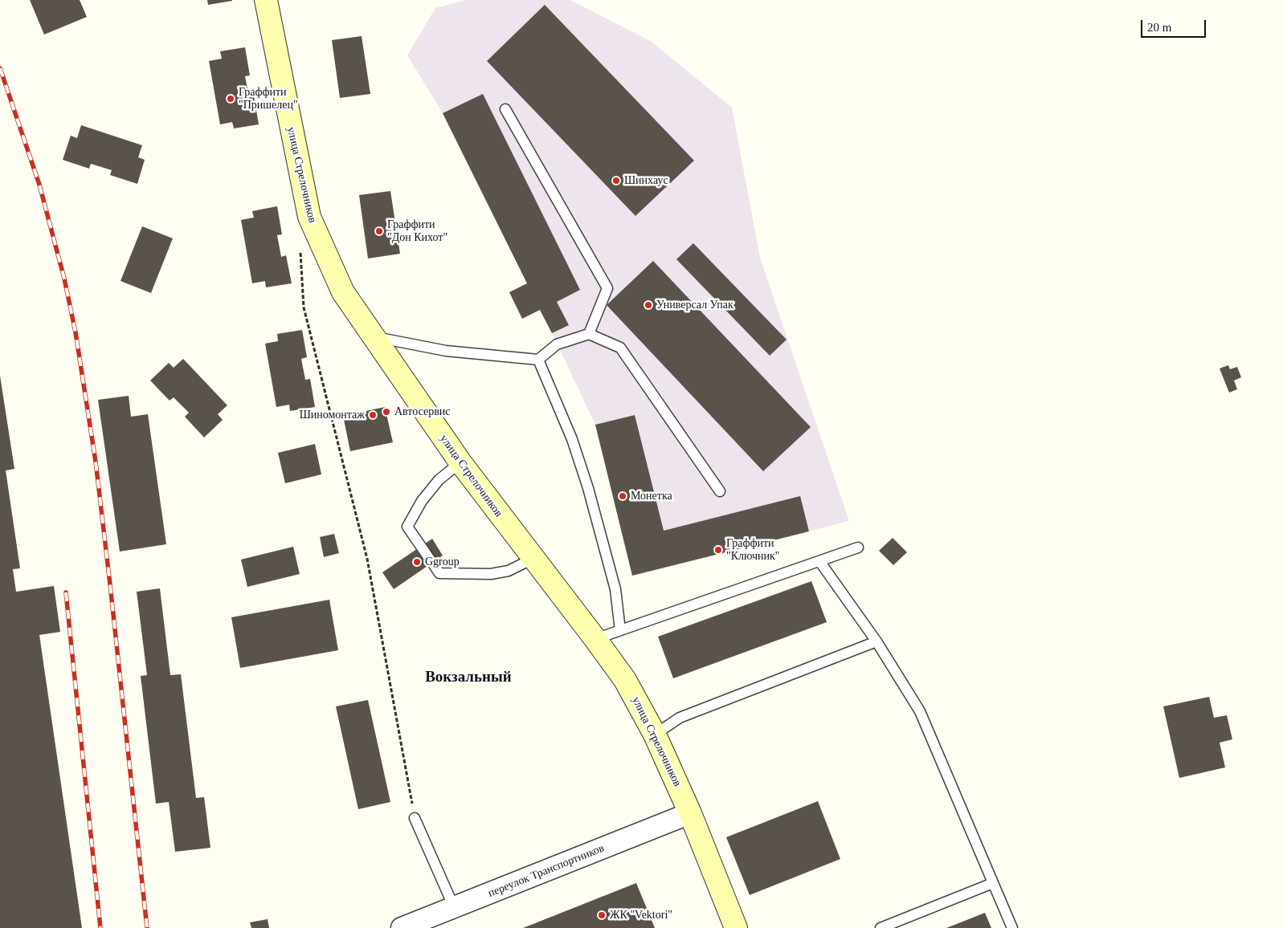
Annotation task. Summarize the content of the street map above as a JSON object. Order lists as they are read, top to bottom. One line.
{"streets":{"main road":["улица Стрелочников"],"street":["переулок Транспортников"]},"crossings":[["улица Стрелочников","переулок Транспортников"]],"districts":["Вокзальный"],"places":["Граффити \"Пришелец\"","Шинхаус","Граффити \"Дон Кихот\"","Универсал Упак","Автосервис","Шиномонтаж","Монетка","Граффити \"Ключник\"","Ggroup","ЖК \"Vektori\""],"scale_bar":"20 m"}
